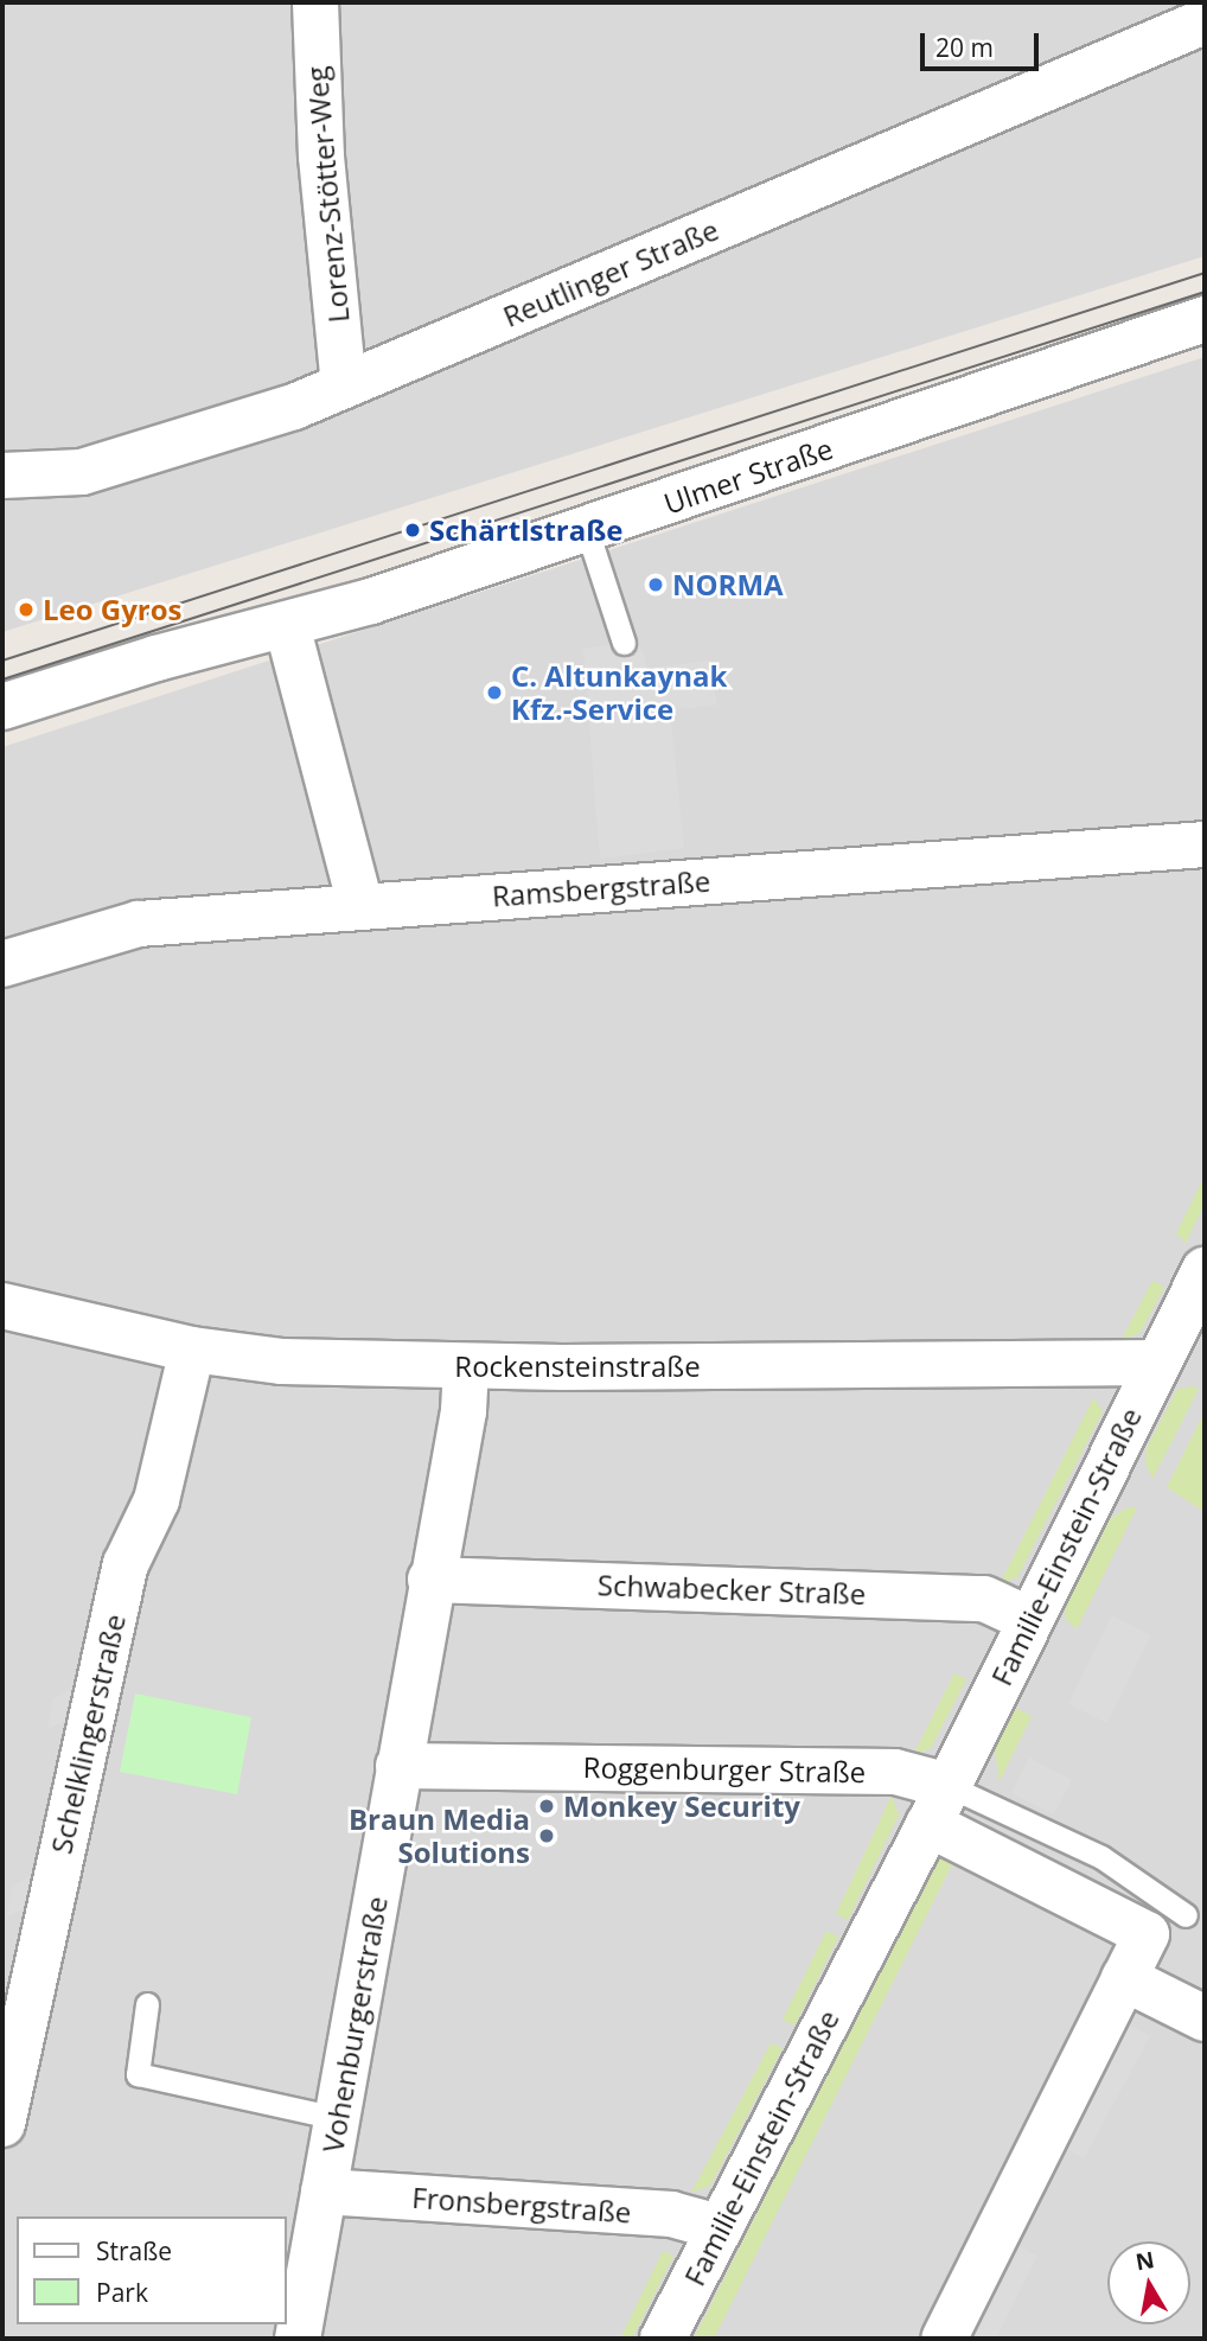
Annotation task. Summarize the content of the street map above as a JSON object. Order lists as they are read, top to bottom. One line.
{"streets":{"street":["Lorenz-Stötter-Weg","Reutlinger Straße","Ulmer Straße","Ramsbergstraße","Rockensteinstraße","Familie-Einstein-Straße","Schwabecker Straße","Schelklingerstraße","Roggenburger Straße","Vohenburgerstraße","Fronsbergstraße"]},"crossings":[["Lorenz-Stötter-Weg","Reutlinger Straße"],["Rockensteinstraße","Familie-Einstein-Straße"],["Rockensteinstraße","Schelklingerstraße"],["Rockensteinstraße","Vohenburgerstraße"],["Familie-Einstein-Straße","Schwabecker Straße"],["Familie-Einstein-Straße","Roggenburger Straße"],["Familie-Einstein-Straße","Fronsbergstraße"],["Schwabecker Straße","Vohenburgerstraße"],["Roggenburger Straße","Vohenburgerstraße"],["Vohenburgerstraße","Fronsbergstraße"]],"places":["Schärtlstraße","NORMA","Leo Gyros","C. Altunkaynak Kfz.-Service","Monkey Security","Braun Media Solutions"],"legend":["Straße","Park"],"scale_bar":"20 m","north":"top"}
